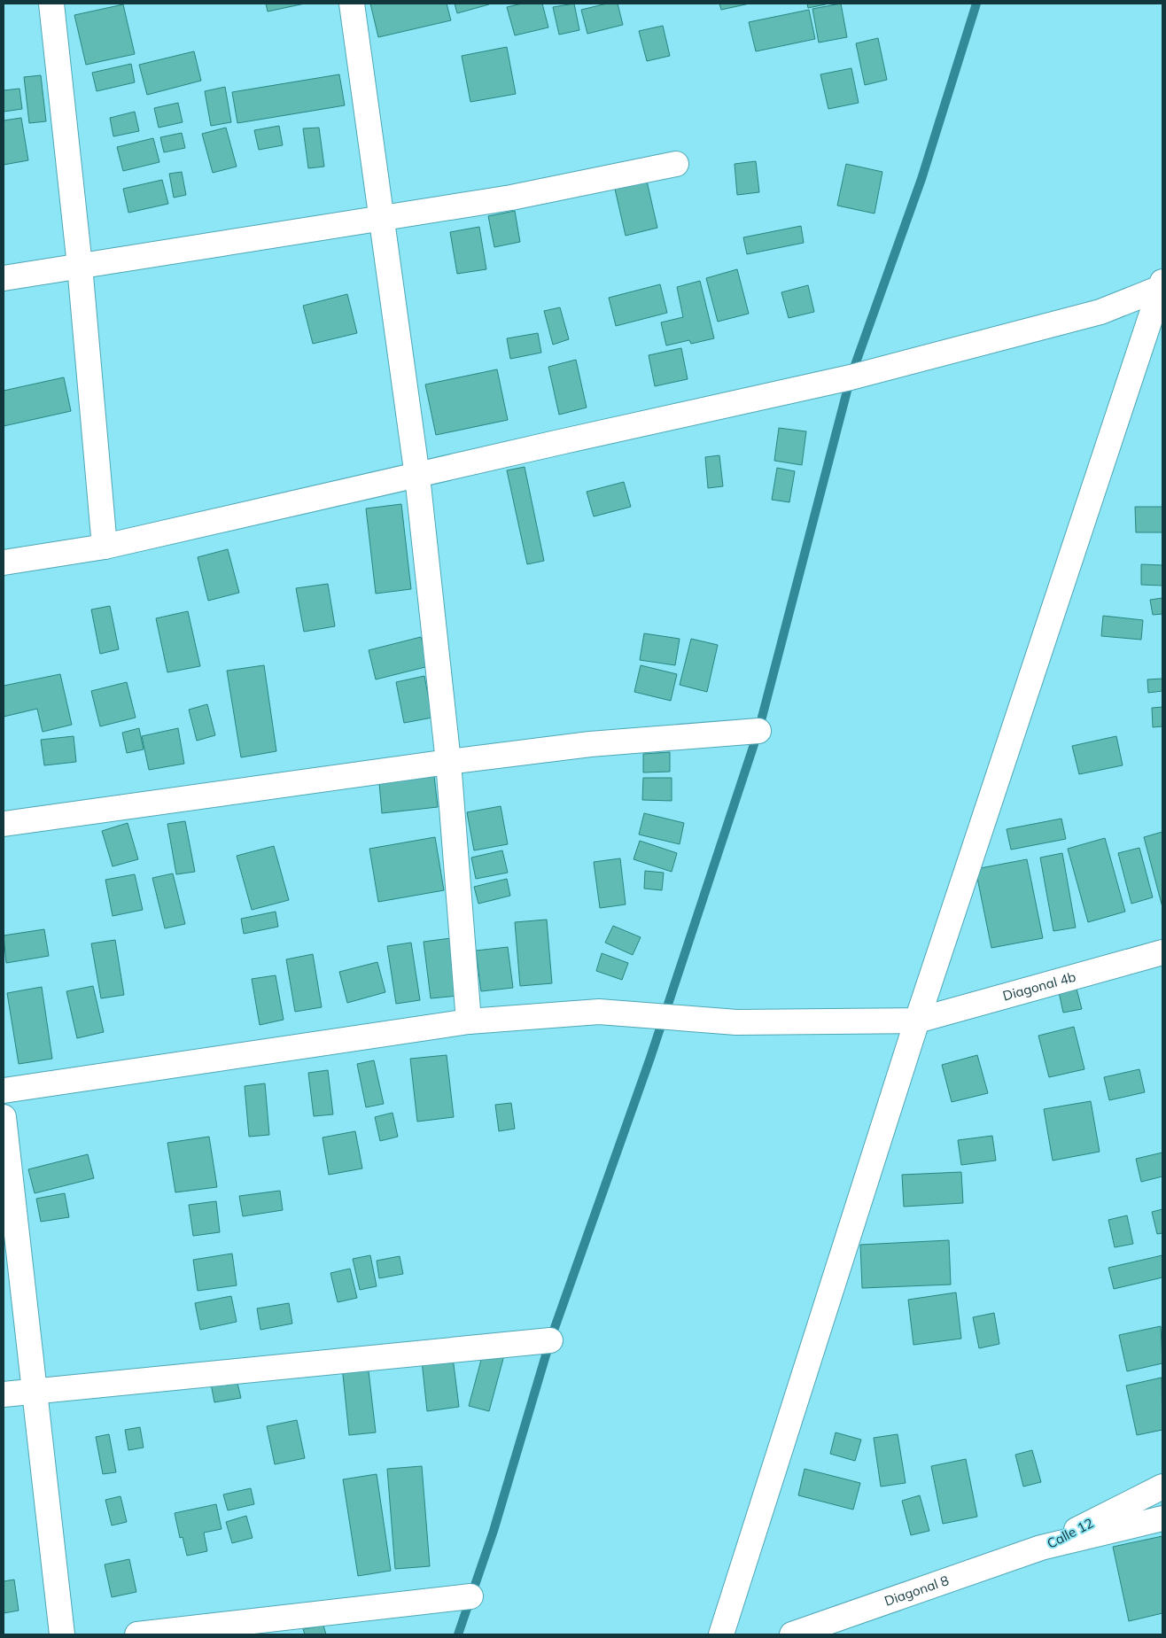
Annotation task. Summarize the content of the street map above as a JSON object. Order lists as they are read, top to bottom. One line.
{"streets":{"street":["Diagonal 4b","Calle 12","Diagonal 8"]},"crossings":[["Calle 12","Diagonal 8"]]}
